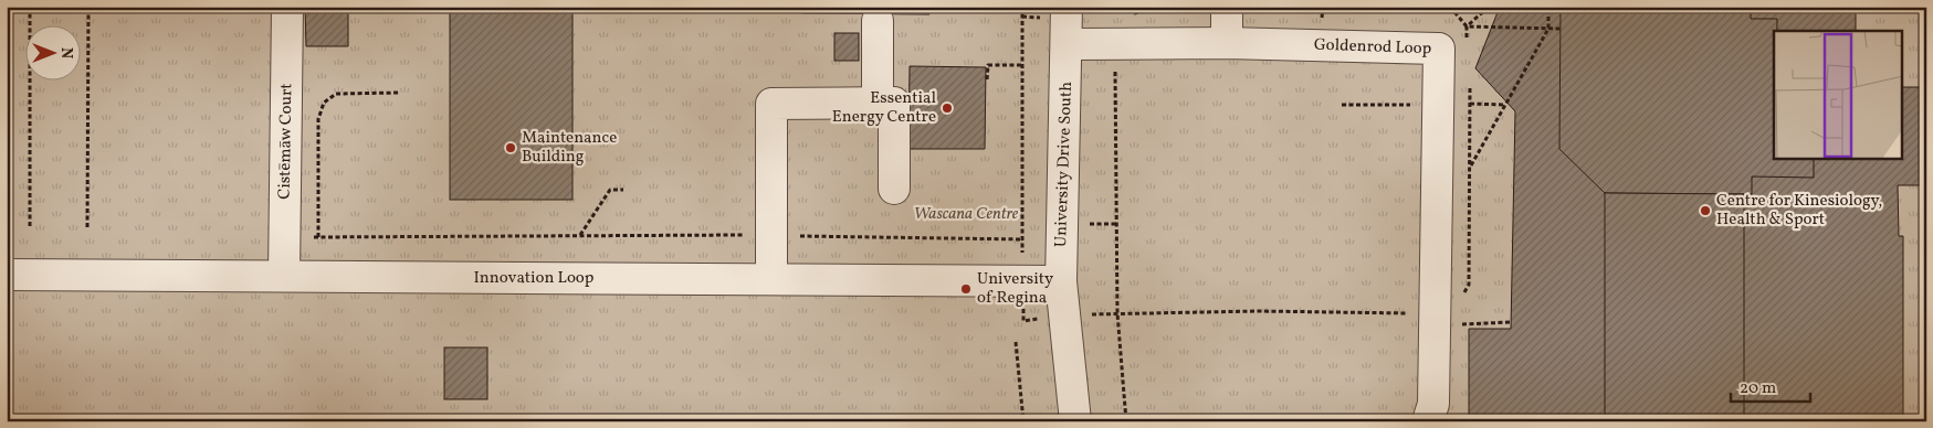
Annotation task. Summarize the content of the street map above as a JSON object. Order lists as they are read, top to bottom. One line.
{"streets":{"street":["Goldenrod Loop","Cistēmāw Court","University Drive South","Innovation Loop"]},"crossings":[["Goldenrod Loop","University Drive South"],["Cistēmāw Court","Innovation Loop"],["University Drive South","Innovation Loop"]],"parks":["Wascana Centre"],"places":["Essential Energy Centre","Maintenance Building","Centre for Kinesiology, Health & Sport","University of Regina"],"scale_bar":"20 m","north":"right"}
